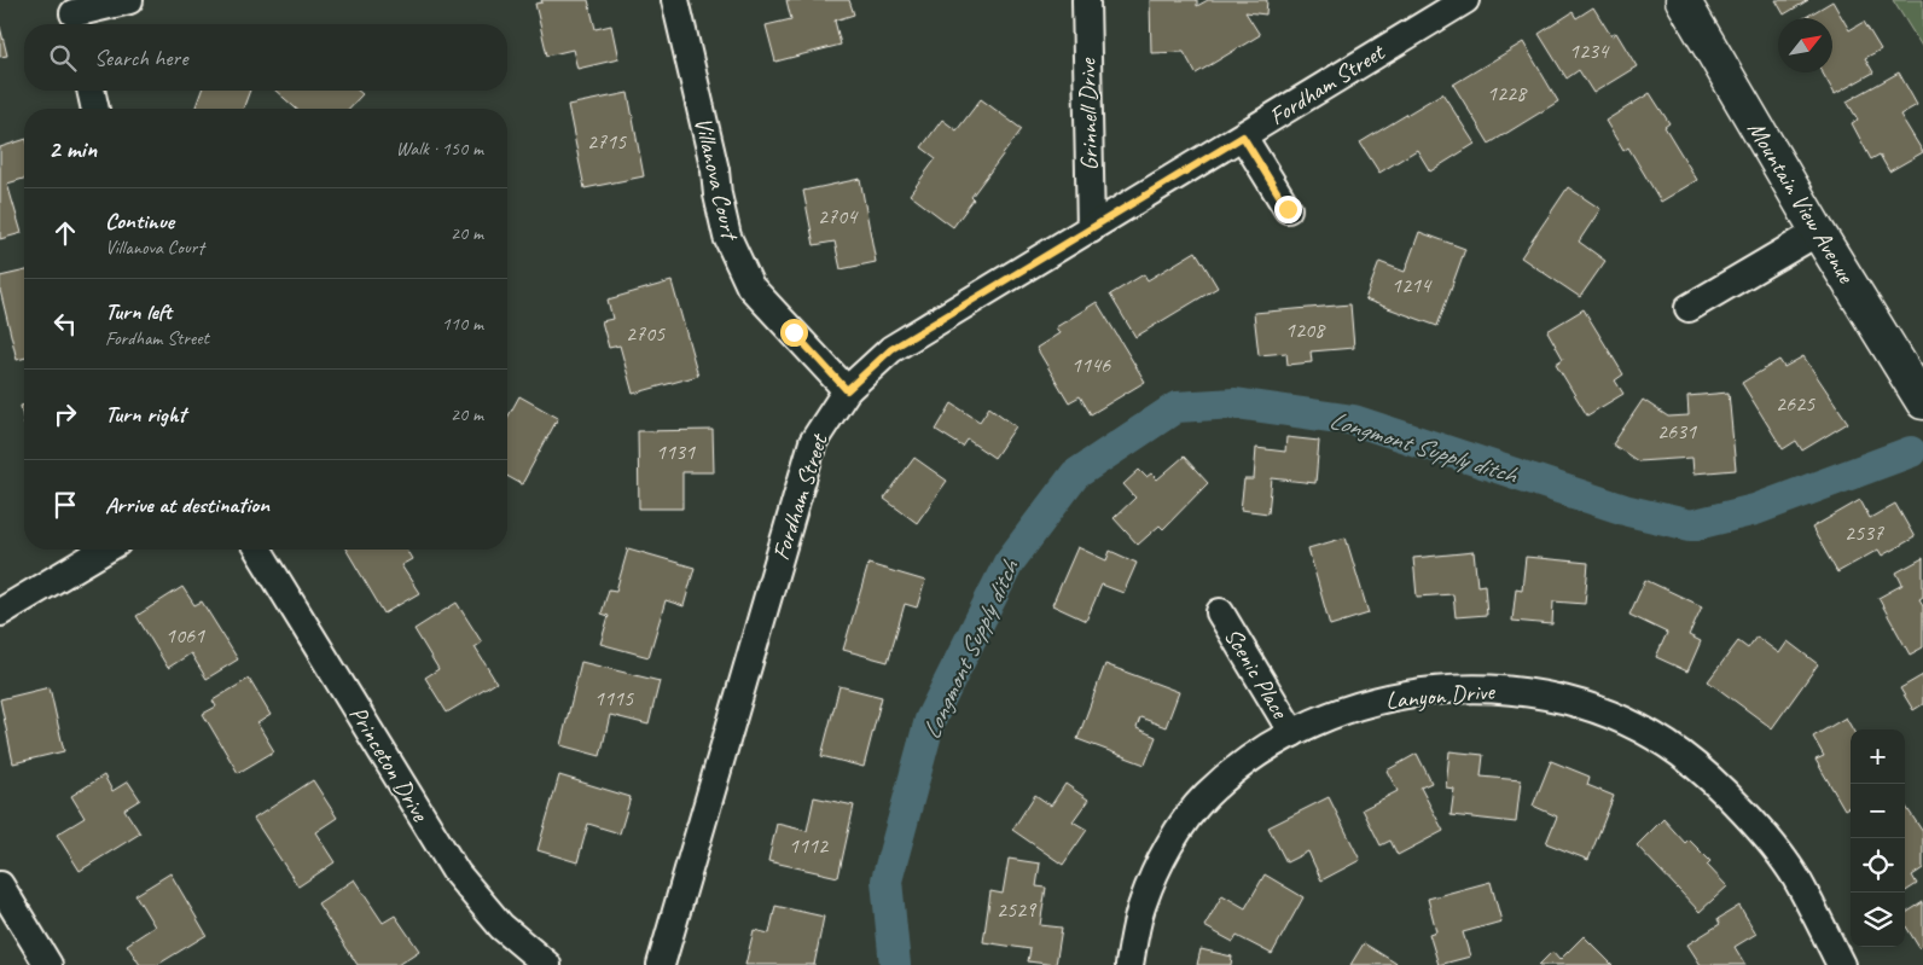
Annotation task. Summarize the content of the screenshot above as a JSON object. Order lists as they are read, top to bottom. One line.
{"streets":{"street":["Fordham Street","Grinnell Drive","Villanova Court","Mountain View Avenue","Scenic Place","Lanyon Drive","Princeton Drive"]},"crossings":[["Fordham Street","Grinnell Drive"],["Fordham Street","Villanova Court"],["Scenic Place","Lanyon Drive"]],"water":["Longmont Supply ditch"],"house_numbers":["1234","1228","2715","2704","1214","1208","2705","1146","2625","2631","1131","2537","1061","1115","1112","2529"],"north":"top right","page":{"search":"Search here","heading":["2 min","Walk · 150 m"],"list":[["Continue","Villanova Court","20 m"],["Turn left","Fordham Street","110 m"],["Turn right","20 m"],"Arrive at destination"],"map_buttons":["+","−"]}}
